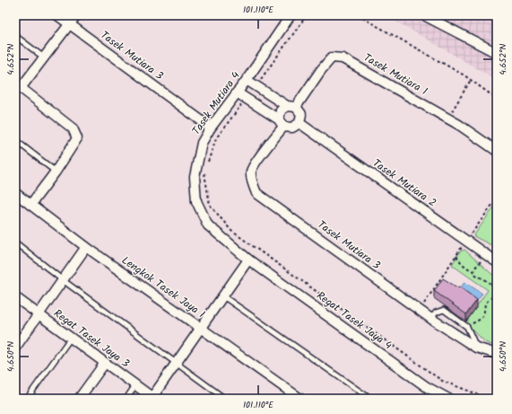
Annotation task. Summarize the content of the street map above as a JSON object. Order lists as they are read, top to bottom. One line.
{"streets":{"street":["Tasek Mutiara 3","Tasek Mutiara 1","Tasek Mutiara 4","Tasek Mutiara 2","Lengkok Tasek Jaya 1","Regat Tasek Jaya 4","Regat Tasek Jaya 3"]},"crossings":[["Tasek Mutiara 3","Tasek Mutiara 1"],["Tasek Mutiara 3","Tasek Mutiara 4"],["Tasek Mutiara 3","Tasek Mutiara 2"],["Tasek Mutiara 1","Tasek Mutiara 2"],["Tasek Mutiara 4","Regat Tasek Jaya 4"]],"coordinates":["101.110°E","4.652°N","4.650°N"]}
